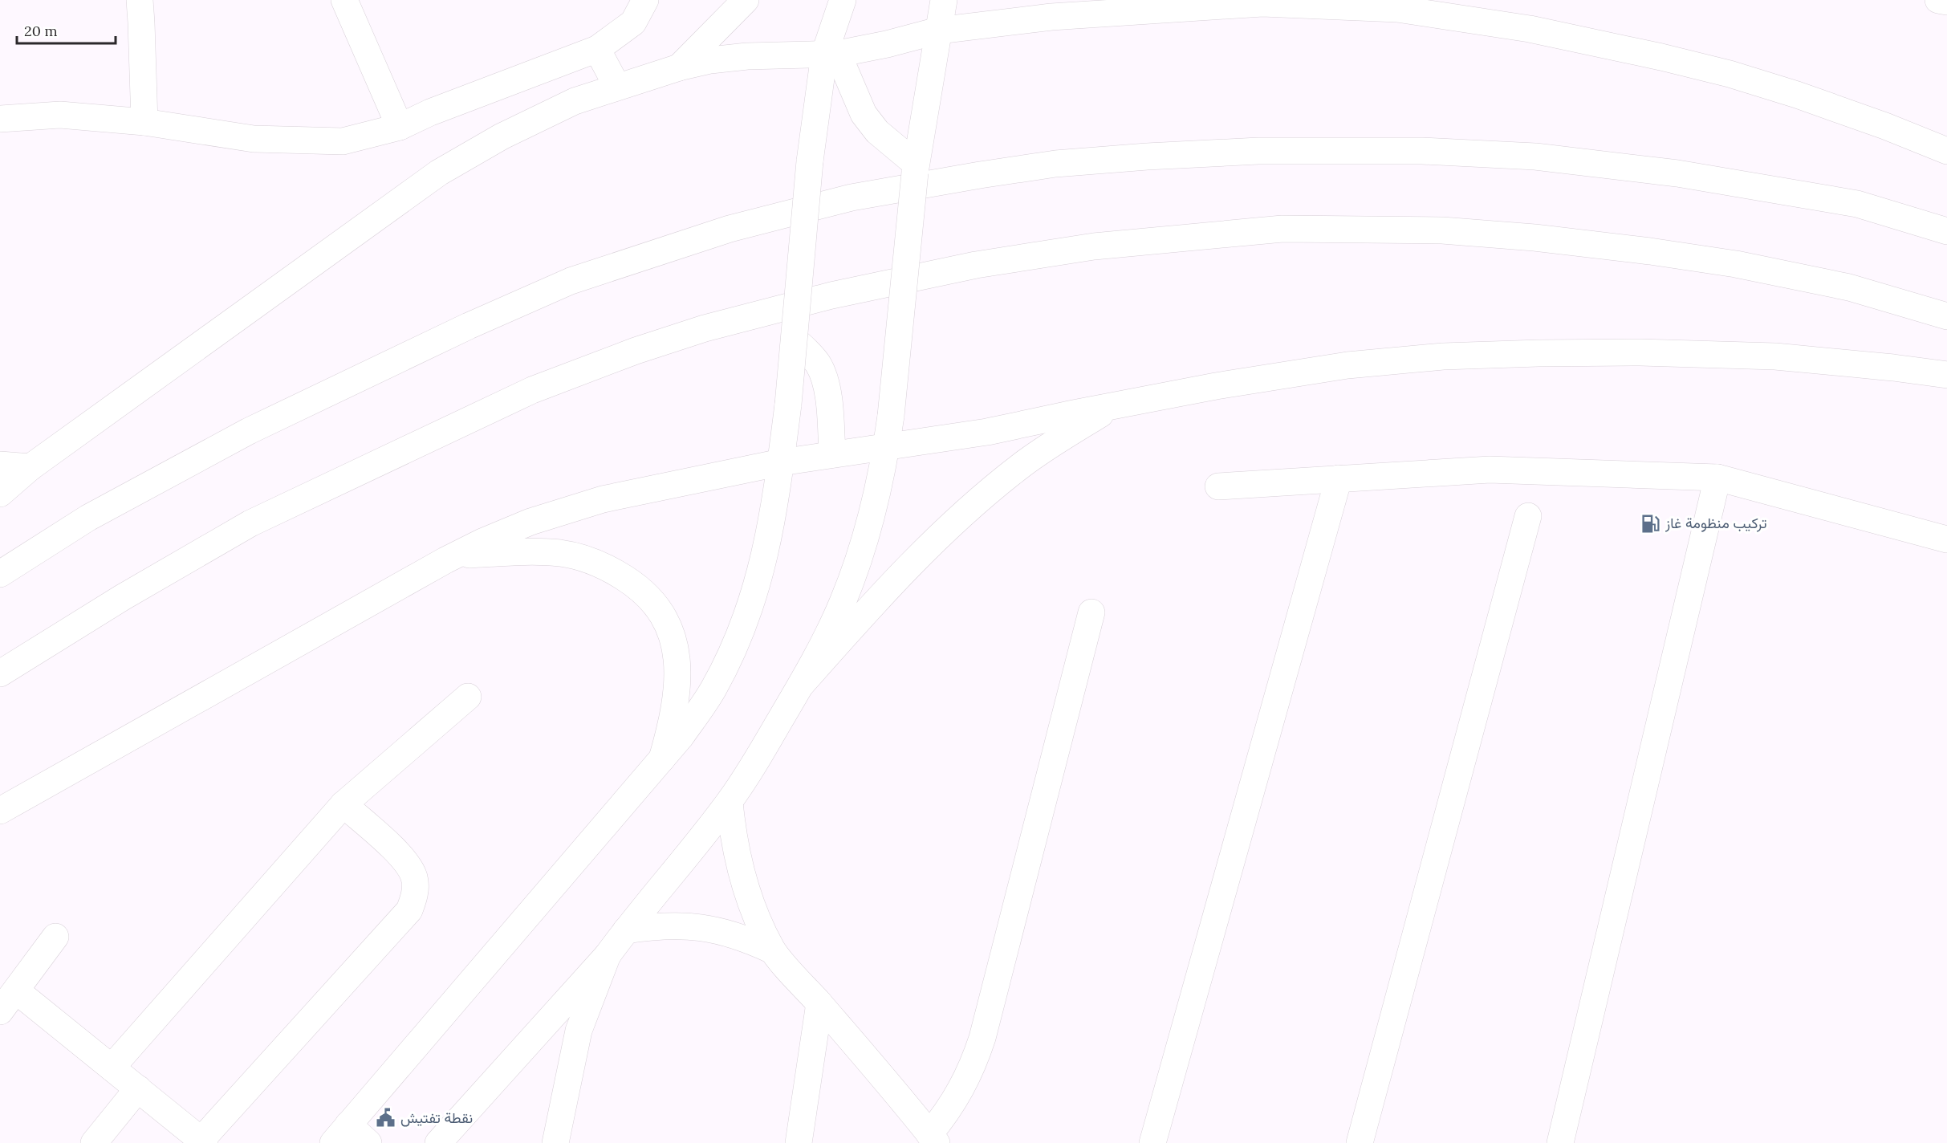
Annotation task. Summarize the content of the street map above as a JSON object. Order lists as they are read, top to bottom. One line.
{"places":{"fuel station":["تركيب منظومة غاز"],"public building":["نقطة تفتيش"]},"scale_bar":"20 m"}
